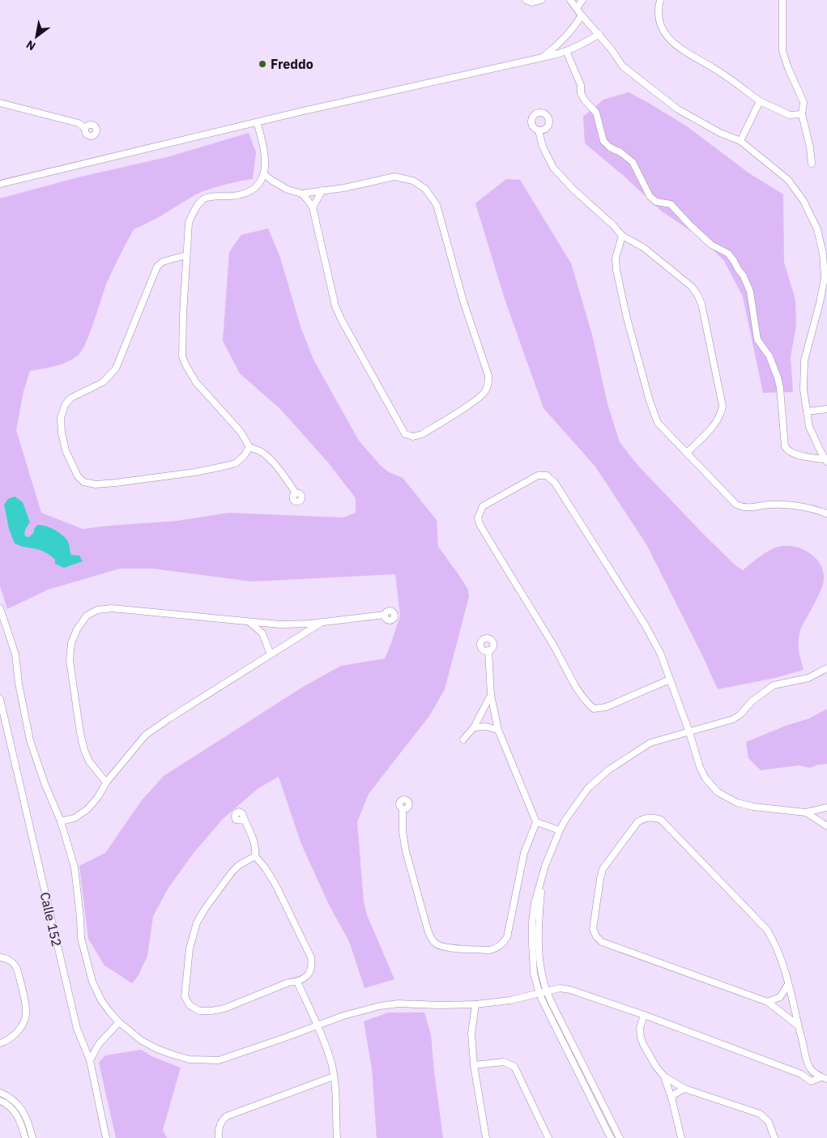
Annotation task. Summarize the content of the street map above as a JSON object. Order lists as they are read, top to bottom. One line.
{"streets":{"street":["Calle 152"]},"places":["Freddo"],"north":"bottom left"}
